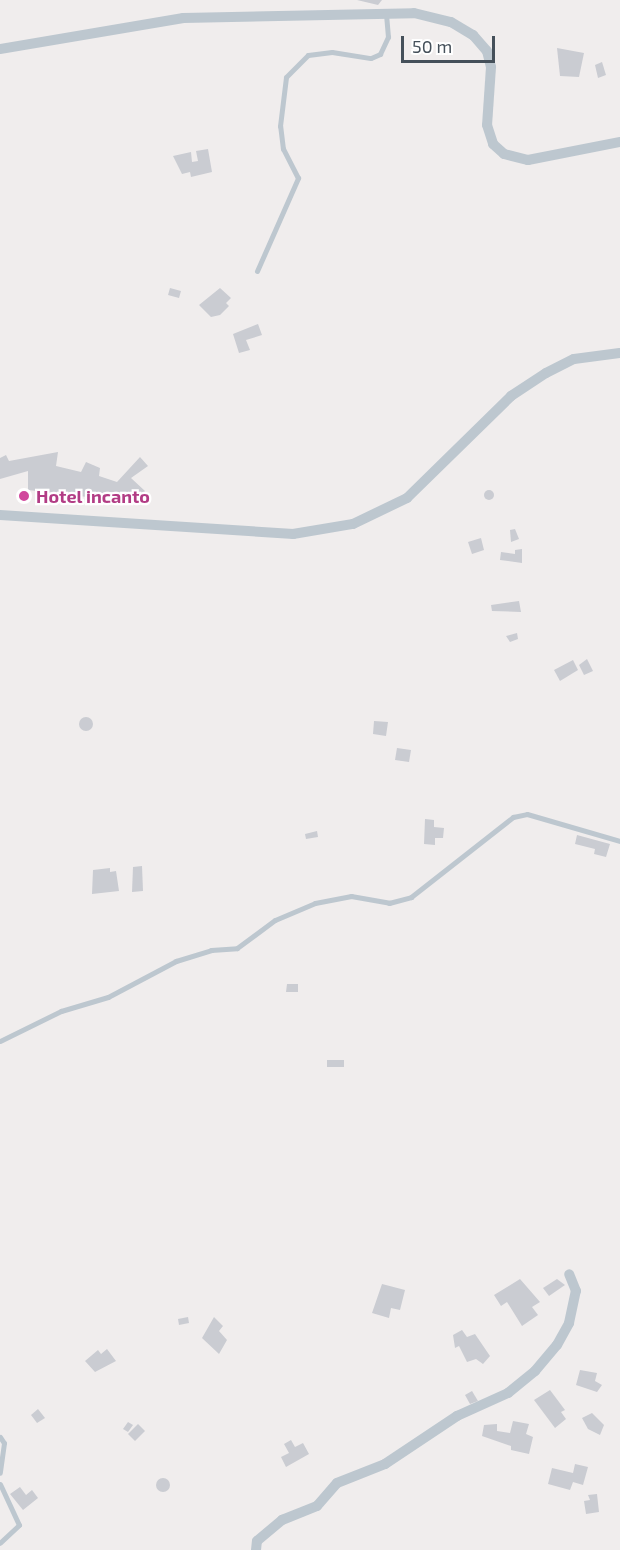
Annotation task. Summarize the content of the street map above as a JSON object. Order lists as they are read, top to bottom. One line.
{"places":["Hotel incanto"],"scale_bar":"50 m"}
